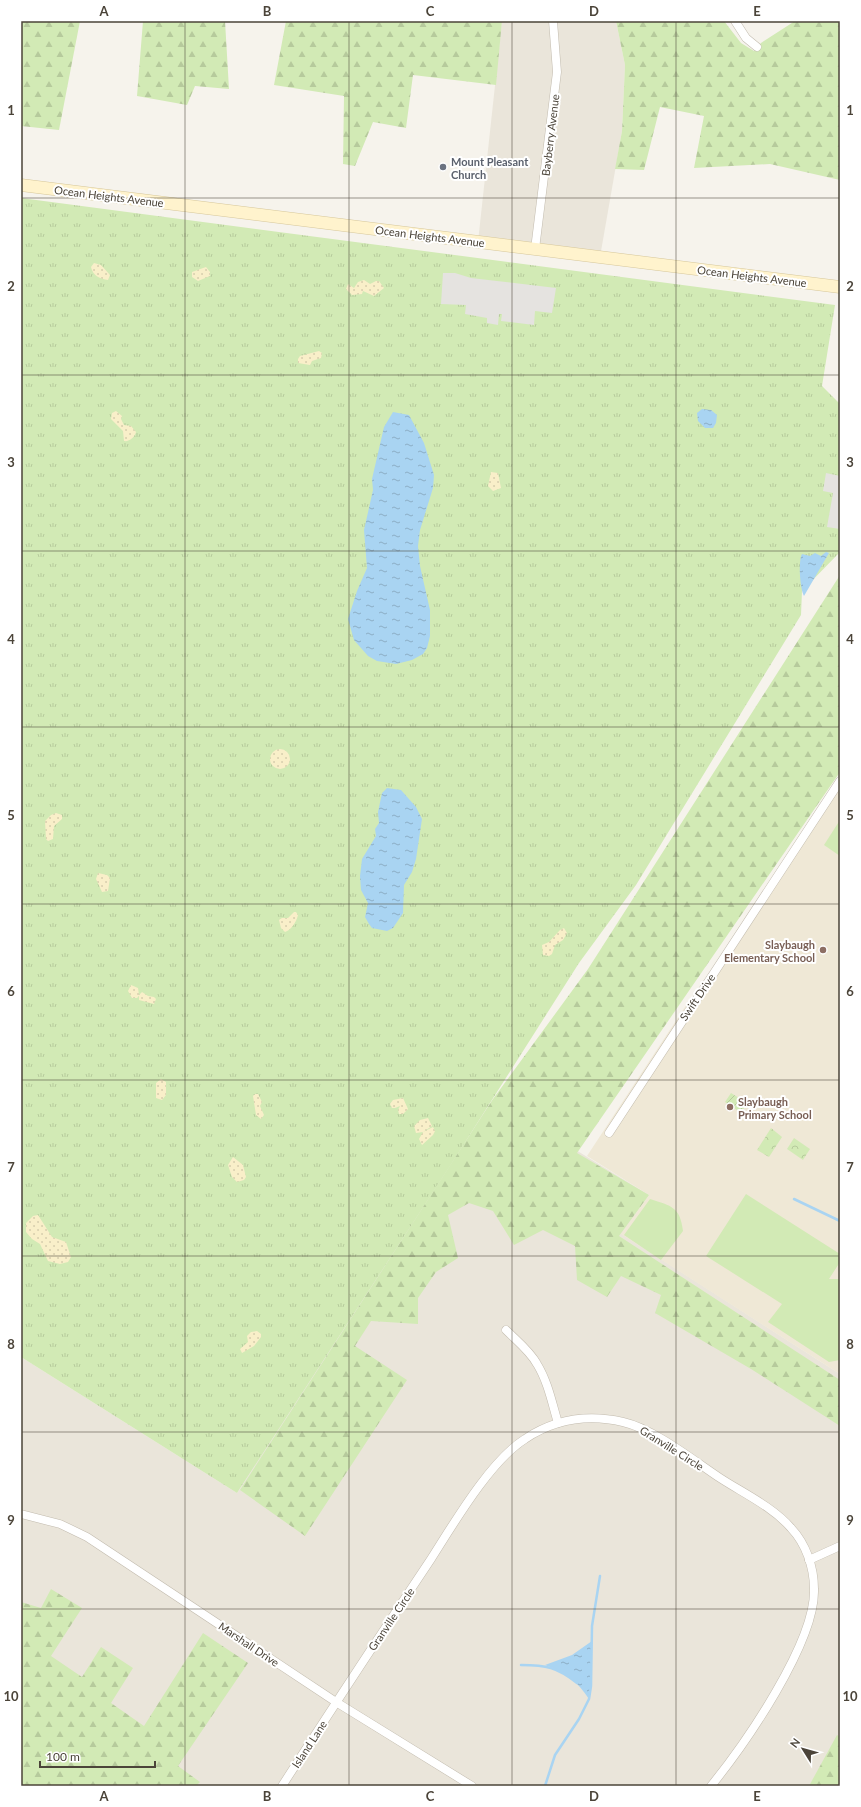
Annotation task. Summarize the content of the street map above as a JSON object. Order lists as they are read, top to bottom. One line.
{"streets":{"main road":["Ocean Heights Avenue"],"street":["Bayberry Avenue","Swift Drive","Granville Circle","Marshall Drive","Island Lane"]},"crossings":[["Bayberry Avenue","Ocean Heights Avenue"],["Granville Circle","Marshall Drive"],["Granville Circle","Island Lane"],["Marshall Drive","Island Lane"]],"places":["Mount Pleasant Church","Slaybaugh Elementary School","Slaybaugh Primary School"],"scale_bar":"100 m","north":"top left","grid":{"columns":["A","B","C","D","E"],"rows":["1","2","3","4","5","6","7","8","9","10"]}}
